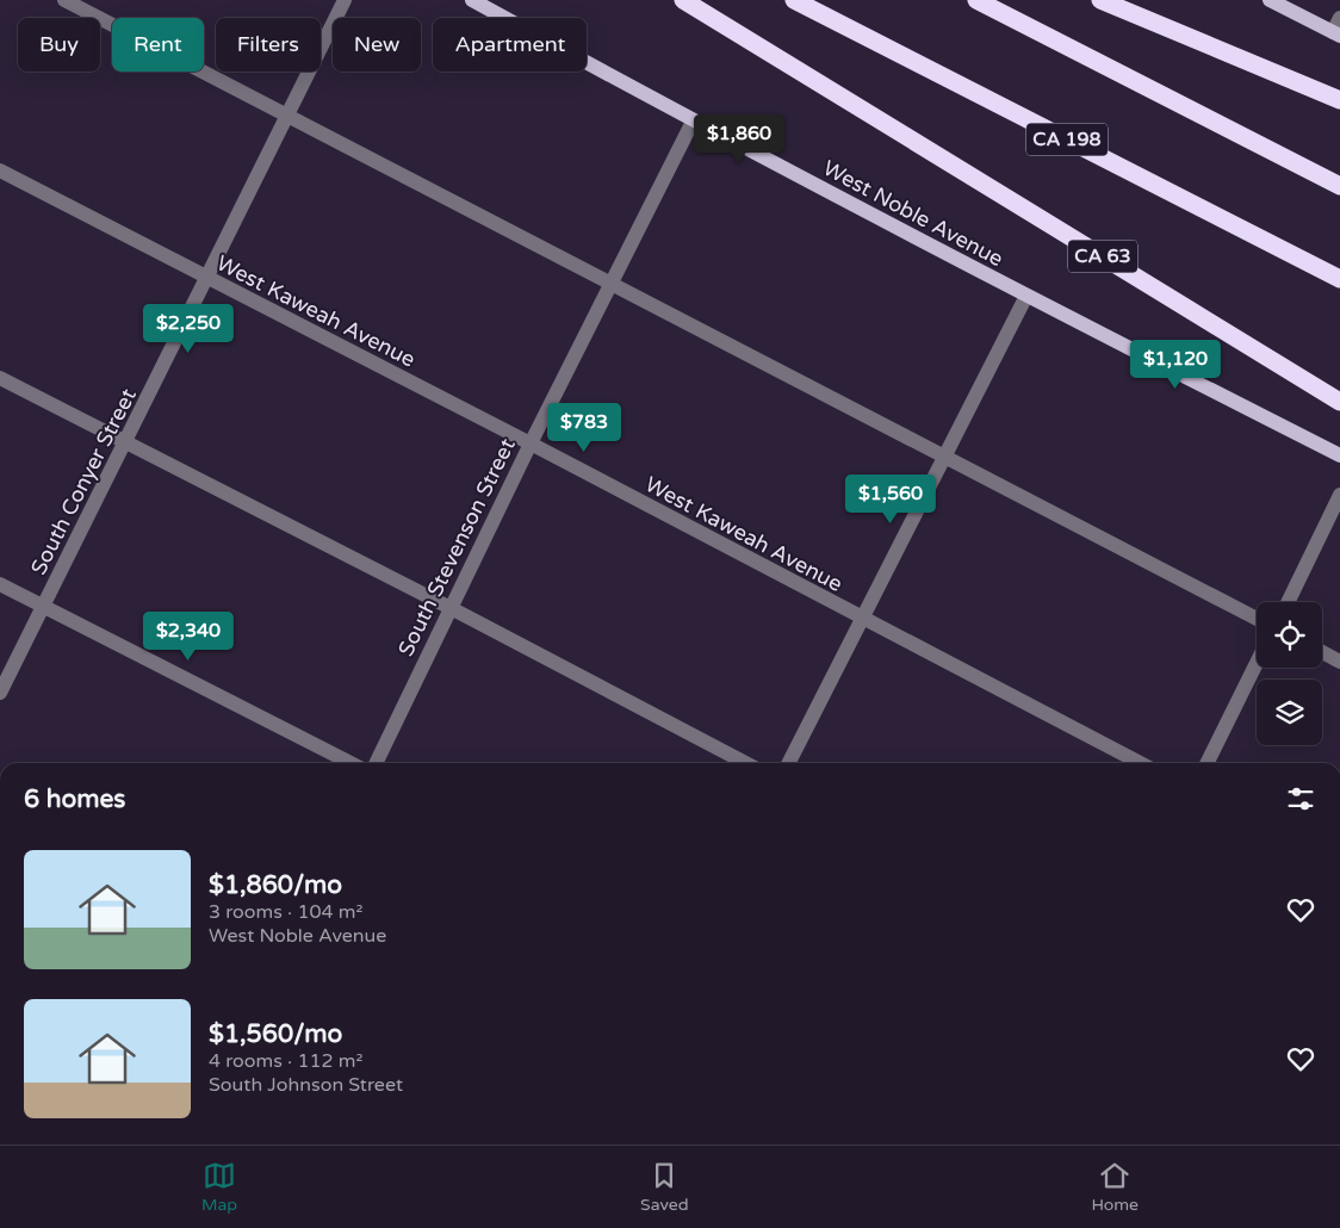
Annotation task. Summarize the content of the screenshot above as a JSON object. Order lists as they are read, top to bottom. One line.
{"streets":{"highway":["CA 198","CA 63"],"main road":["West Noble Avenue"],"street":["West Kaweah Avenue","South Conyer Street","South Stevenson Street"]},"crossings":[["West Noble Avenue","South Stevenson Street"],["West Kaweah Avenue","South Conyer Street"],["West Kaweah Avenue","South Stevenson Street"]],"page":{"chip":["Buy","Rent","Filters","New","Apartment"],"price":["$1,860","$2,250","$1,120","$783","$1,560","$2,340"],"heading":"6 homes","list":[{"name":"$1,860/mo","note":"3 rooms · 104 m² · West Noble Avenue"},{"name":"$1,560/mo","note":"4 rooms · 112 m² · South Johnson Street"}],"tabs":["Map","Saved","Home"]}}
